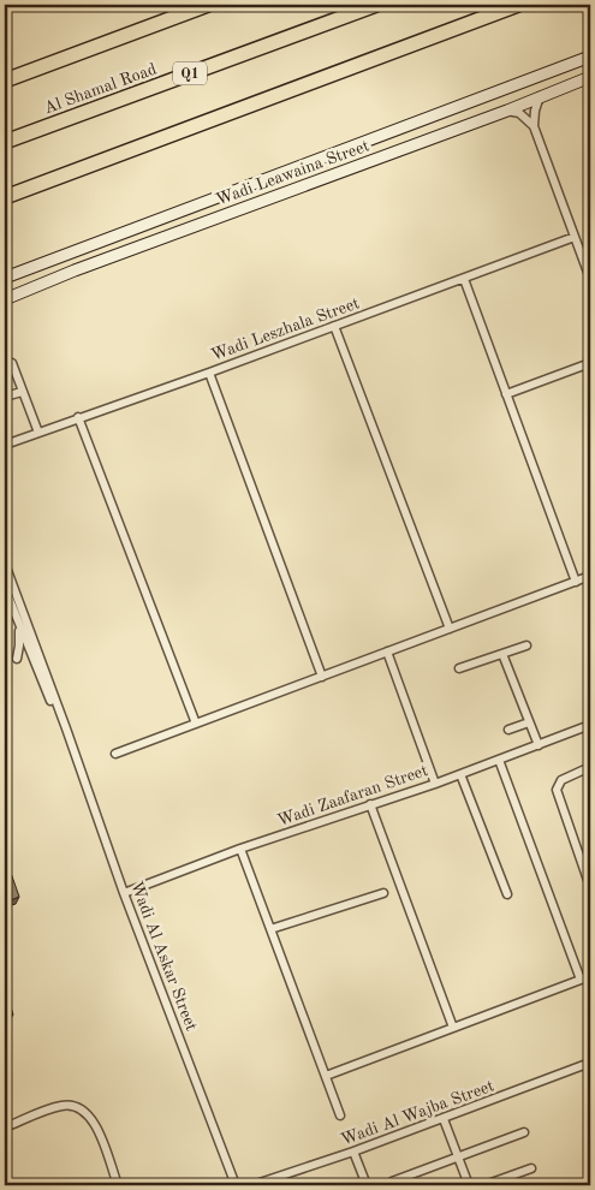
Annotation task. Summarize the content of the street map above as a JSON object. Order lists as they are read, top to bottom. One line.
{"streets":{"highway":["Q1","Al Shamal Road"],"main road":["Wadi Leawaina Street"],"street":["Wadi Leszhala Street","Wadi Zaafaran Street","Wadi Al Askar Street","Wadi Al Wajba Street"]},"crossings":[["Wadi Zaafaran Street","Wadi Al Askar Street"]]}
